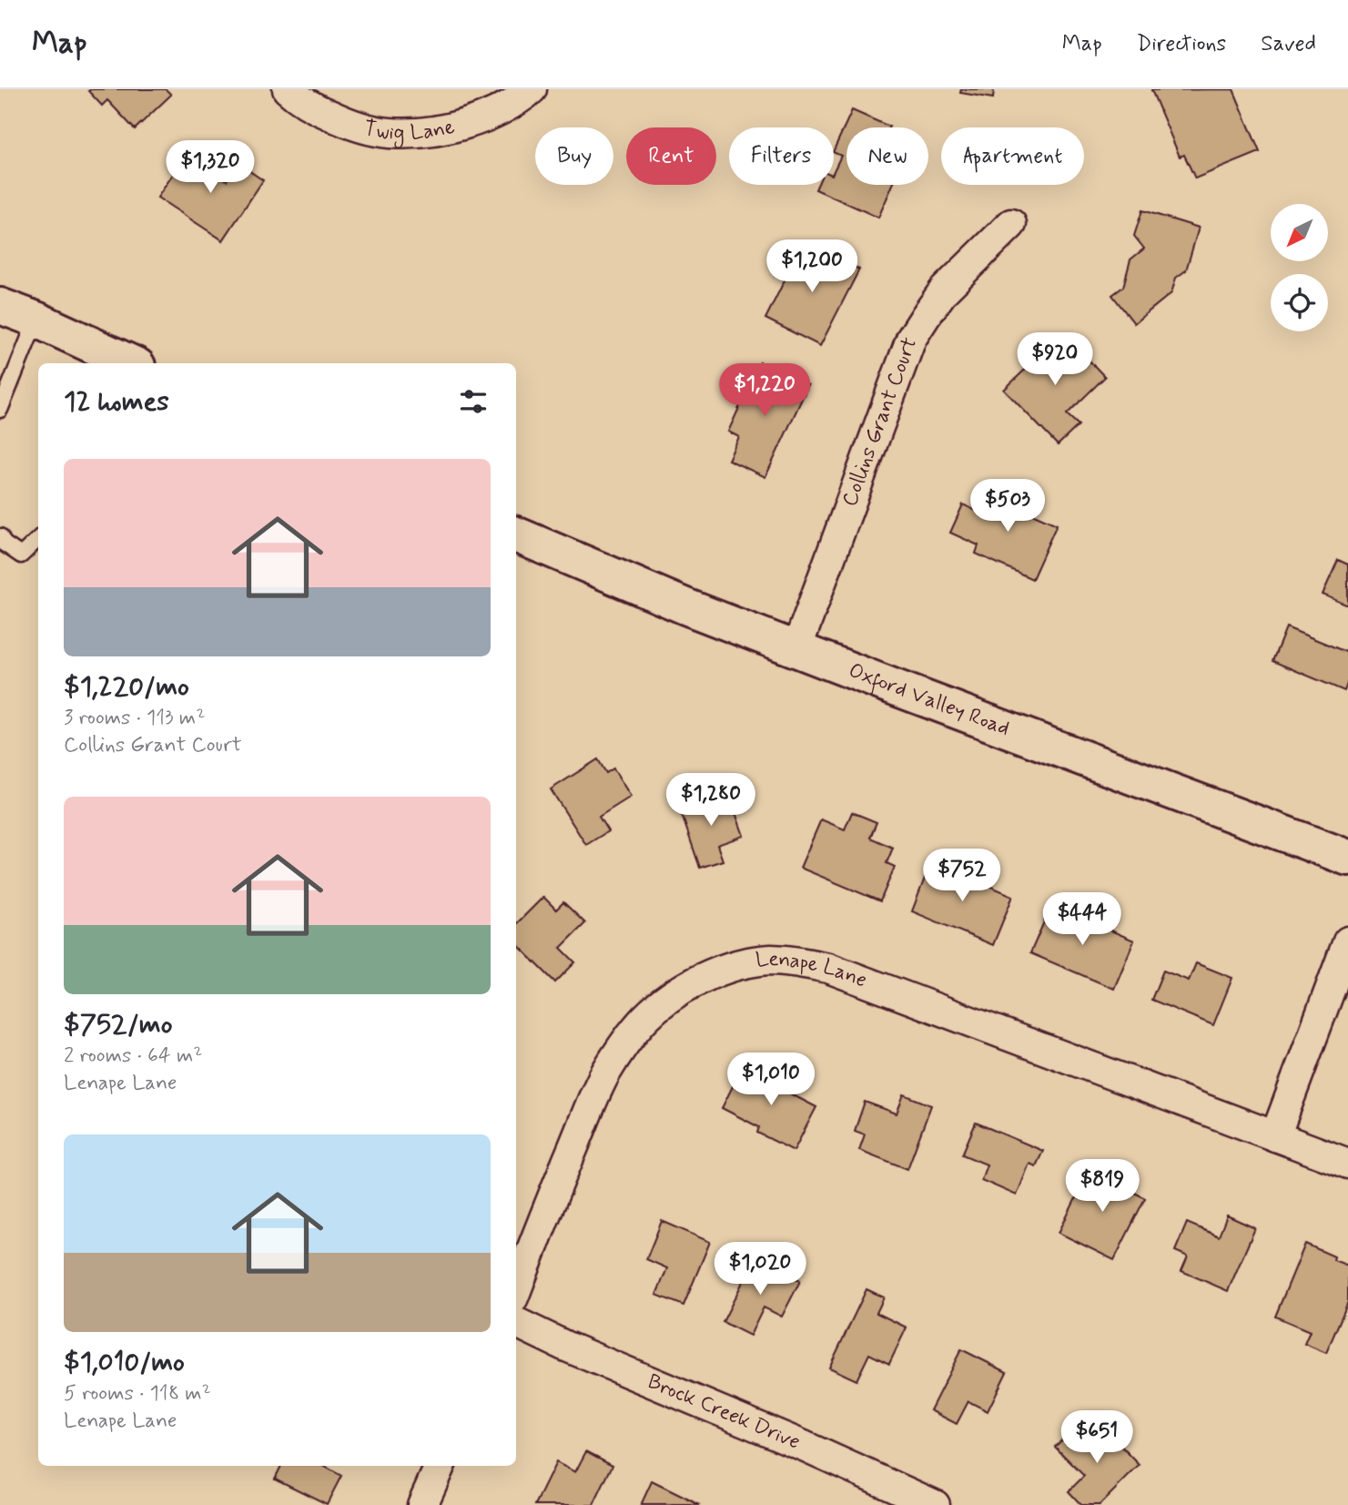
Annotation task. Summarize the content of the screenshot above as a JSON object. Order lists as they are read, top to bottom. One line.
{"streets":{"street":["Twig Lane","Collins Grant Court","Oxford Valley Road","Lenape Lane","Brock Creek Drive"]},"crossings":[["Collins Grant Court","Oxford Valley Road"]],"north":"bottom left","page":{"header":"Map","nav":["Map","Directions","Saved"],"chip":["Buy","Rent","Filters","New","Apartment"],"price":["$1,320","$1,200","$920","$1,220","$503","$1,280","$752","$444","$1,010","$819","$1,020","$651"],"heading":"12 homes","list":[{"name":"$1,220/mo","note":"3 rooms · 113 m² · Collins Grant Court"},{"name":"$752/mo","note":"2 rooms · 64 m² · Lenape Lane"},{"name":"$1,010/mo","note":"5 rooms · 118 m² · Lenape Lane"}]}}
